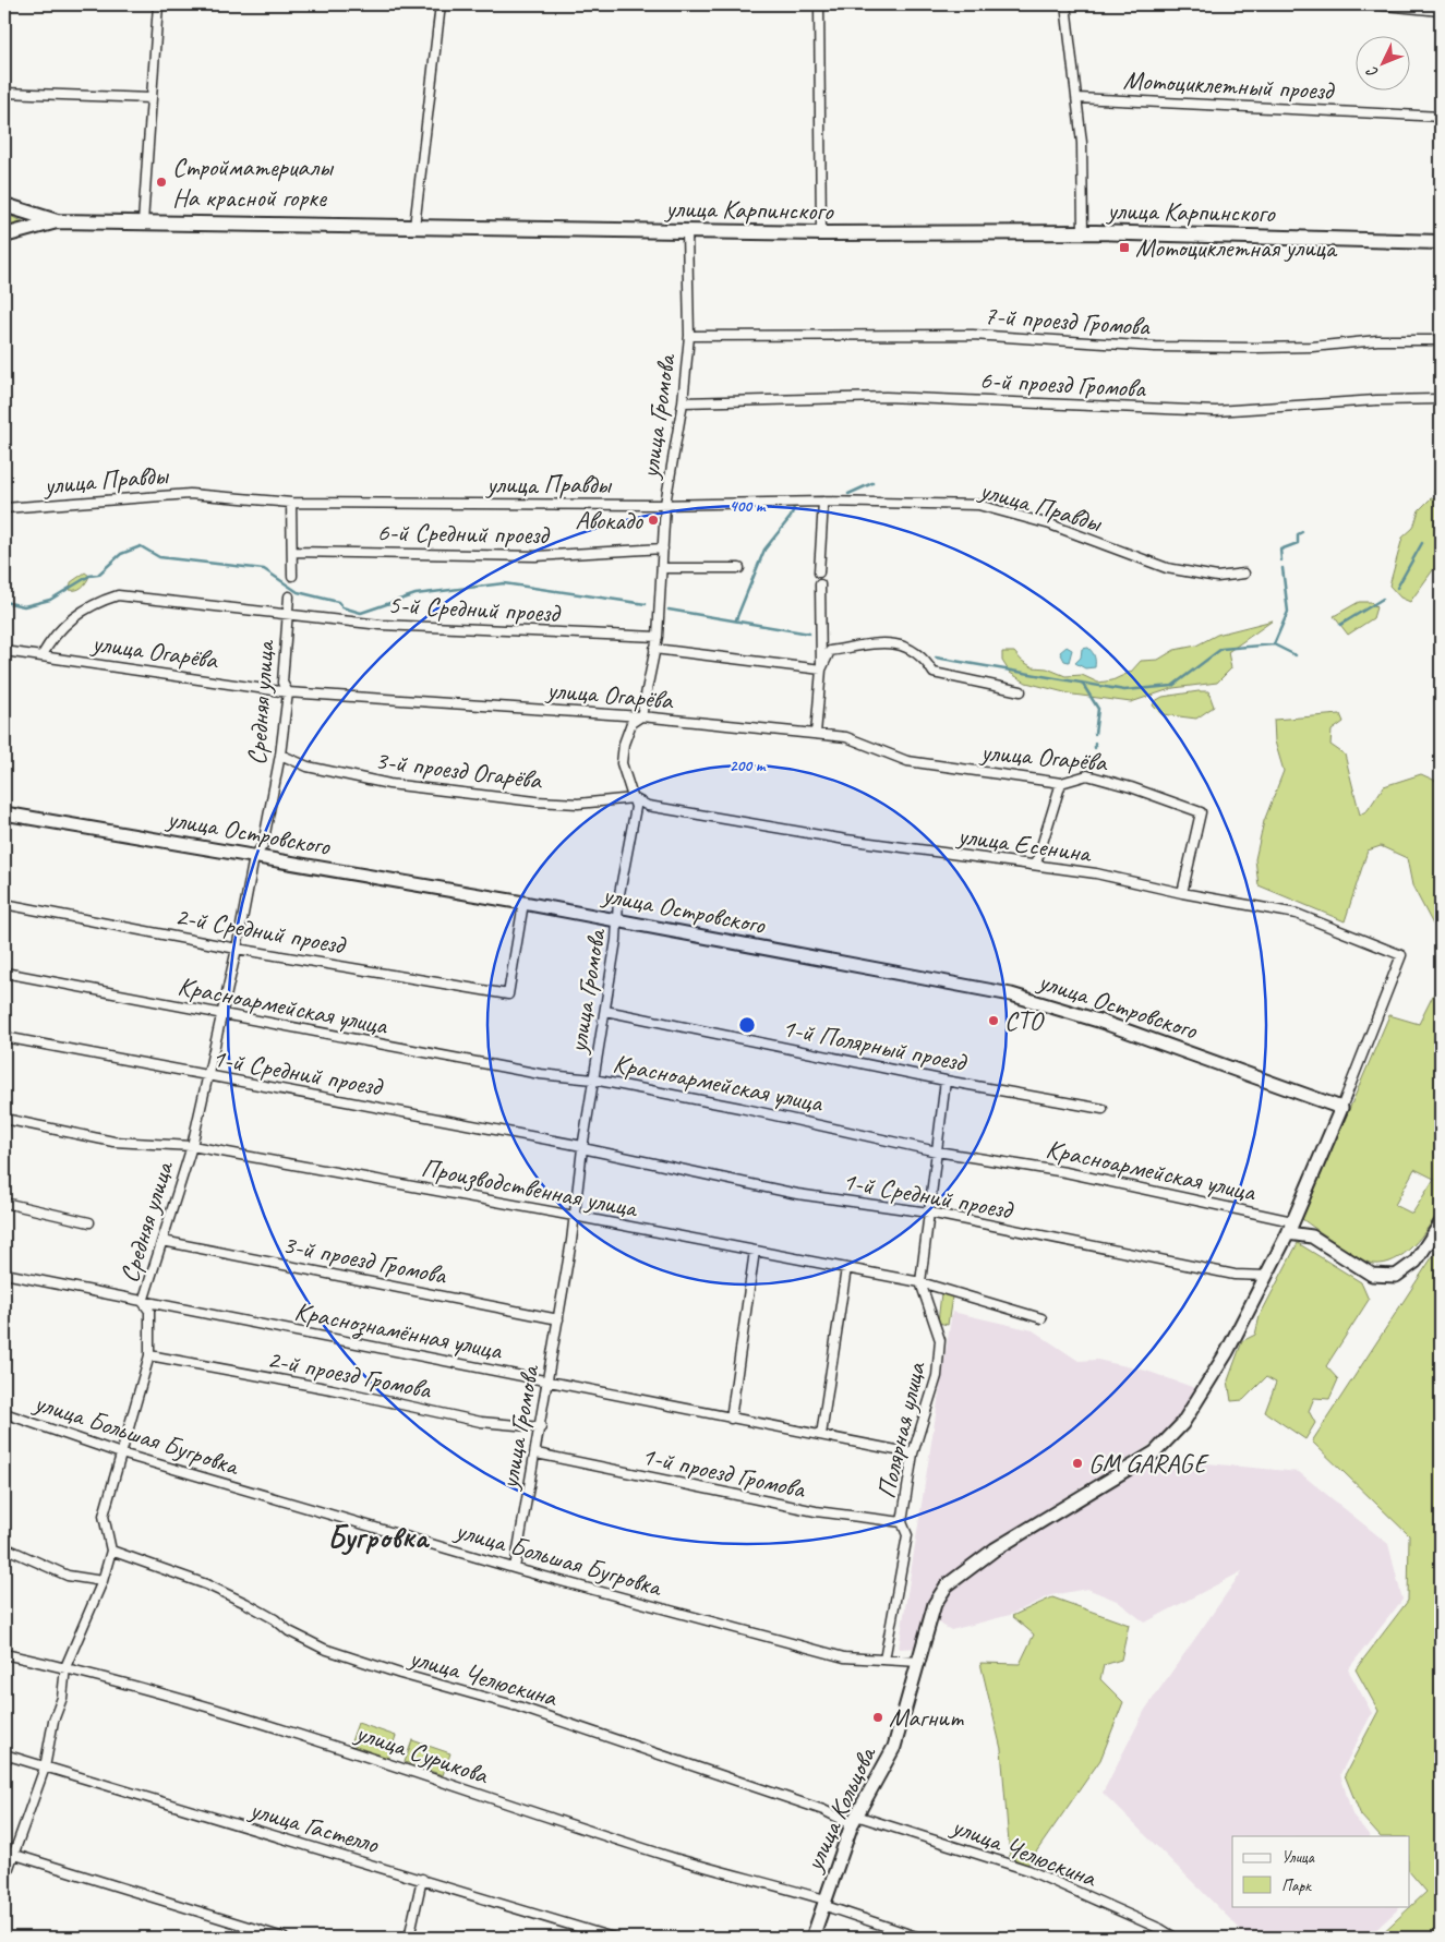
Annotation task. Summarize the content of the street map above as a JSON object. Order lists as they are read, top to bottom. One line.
{"streets":{"main road":["улица Карпинского"],"street":["Мотоциклетный проезд","7-й проезд Громова","6-й проезд Громова","улица Громова","улица Правды","6-й Средний проезд","5-й Средний проезд","улица Огарёва","Средняя улица","3-й проезд Огарёва","улица Островского","улица Есенина","2-й Средний проезд","Красноармейская улица","1-й Полярный проезд","1-й Средний проезд","Производственная улица","3-й проезд Громова","Краснознамённая улица","2-й проезд Громова","Полярная улица","улица Большая Бугровка","1-й проезд Громова","улица Челюскина","улица Сурикова","улица Кольцова","улица Гастелло"]},"crossings":[["улица Карпинского","улица Громова"],["7-й проезд Громова","улица Громова"],["6-й проезд Громова","улица Громова"],["улица Громова","улица Правды"],["улица Громова","6-й Средний проезд"],["улица Громова","5-й Средний проезд"],["улица Громова","улица Огарёва"],["улица Громова","3-й проезд Огарёва"],["улица Громова","улица Островского"],["улица Громова","улица Есенина"],["улица Громова","Красноармейская улица"],["улица Громова","1-й Полярный проезд"],["улица Громова","1-й Средний проезд"],["улица Громова","Производственная улица"],["улица Громова","3-й проезд Громова"],["улица Громова","Краснознамённая улица"],["улица Громова","2-й проезд Громова"],["улица Громова","улица Большая Бугровка"],["улица Громова","1-й проезд Громова"],["5-й Средний проезд","улица Огарёва"],["5-й Средний проезд","Средняя улица"],["улица Огарёва","Средняя улица"],["улица Огарёва","улица Есенина"],["Средняя улица","3-й проезд Огарёва"],["Средняя улица","улица Островского"],["Средняя улица","2-й Средний проезд"],["Средняя улица","Красноармейская улица"],["Средняя улица","1-й Средний проезд"],["Средняя улица","Производственная улица"],["Средняя улица","3-й проезд Громова"],["Средняя улица","Краснознамённая улица"],["Средняя улица","2-й проезд Громова"],["Средняя улица","улица Большая Бугровка"],["Средняя улица","улица Челюскина"],["Средняя улица","улица Сурикова"],["Средняя улица","улица Гастелло"],["3-й проезд Огарёва","улица Есенина"],["улица Островского","улица Есенина"],["улица Островского","2-й Средний проезд"],["Красноармейская улица","Полярная улица"],["1-й Полярный проезд","Полярная улица"],["1-й Средний проезд","Полярная улица"],["1-й Средний проезд","улица Кольцова"],["Производственная улица","Полярная улица"],["Краснознамённая улица","Полярная улица"],["Полярная улица","улица Большая Бугровка"],["Полярная улица","1-й проезд Громова"],["улица Большая Бугровка","улица Кольцова"],["улица Челюскина","улица Кольцова"],["улица Сурикова","улица Кольцова"]],"districts":["Бугровка"],"places":{"other":["Стройматериалы На красной горке","Авокадо","СТО","GM GARAGE","Магнит"],"transit":["Мотоциклетная улица"]},"legend":["Улица","Парк"],"north":"bottom left","rings":["400 m","200 m"]}
